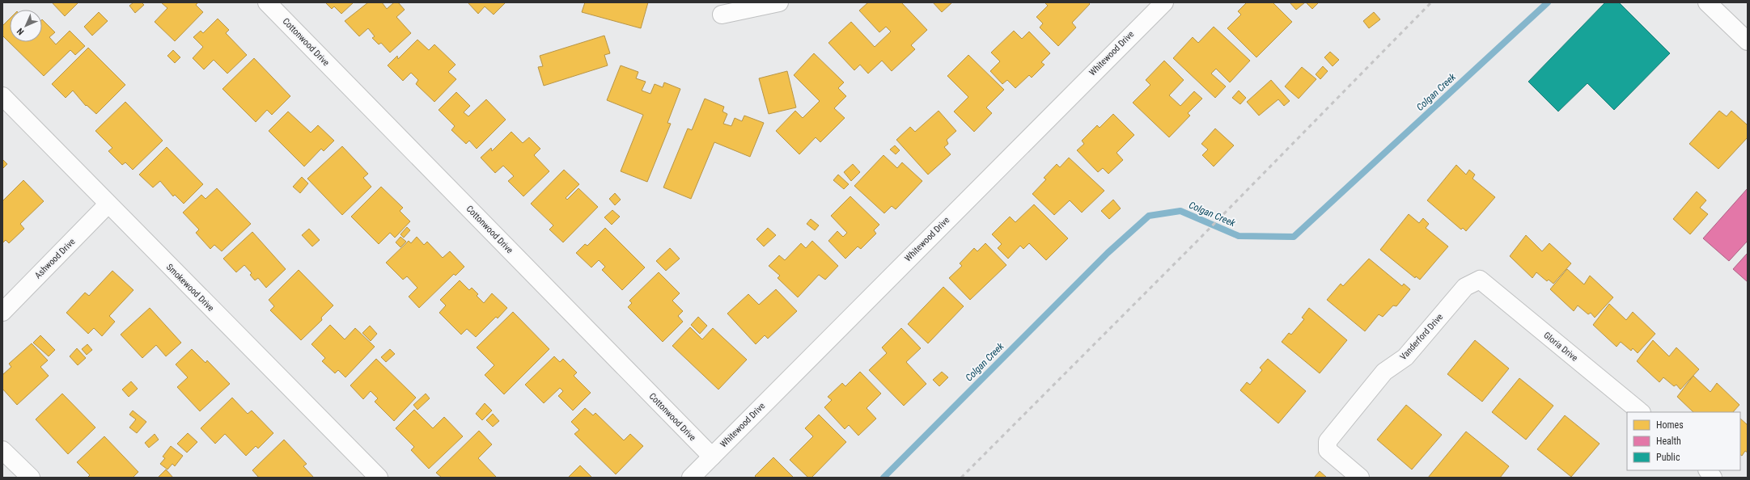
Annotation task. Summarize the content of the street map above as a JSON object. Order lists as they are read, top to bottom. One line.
{"streets":{"street":["Cottonwood Drive","Whitewood Drive","Ashwood Drive","Smokewood Drive","Vanderford Drive","Gloria Drive"]},"crossings":[["Cottonwood Drive","Whitewood Drive"],["Ashwood Drive","Smokewood Drive"],["Vanderford Drive","Gloria Drive"]],"water":["Colgan Creek"],"legend":["Homes","Health","Public"],"north":"bottom left"}
